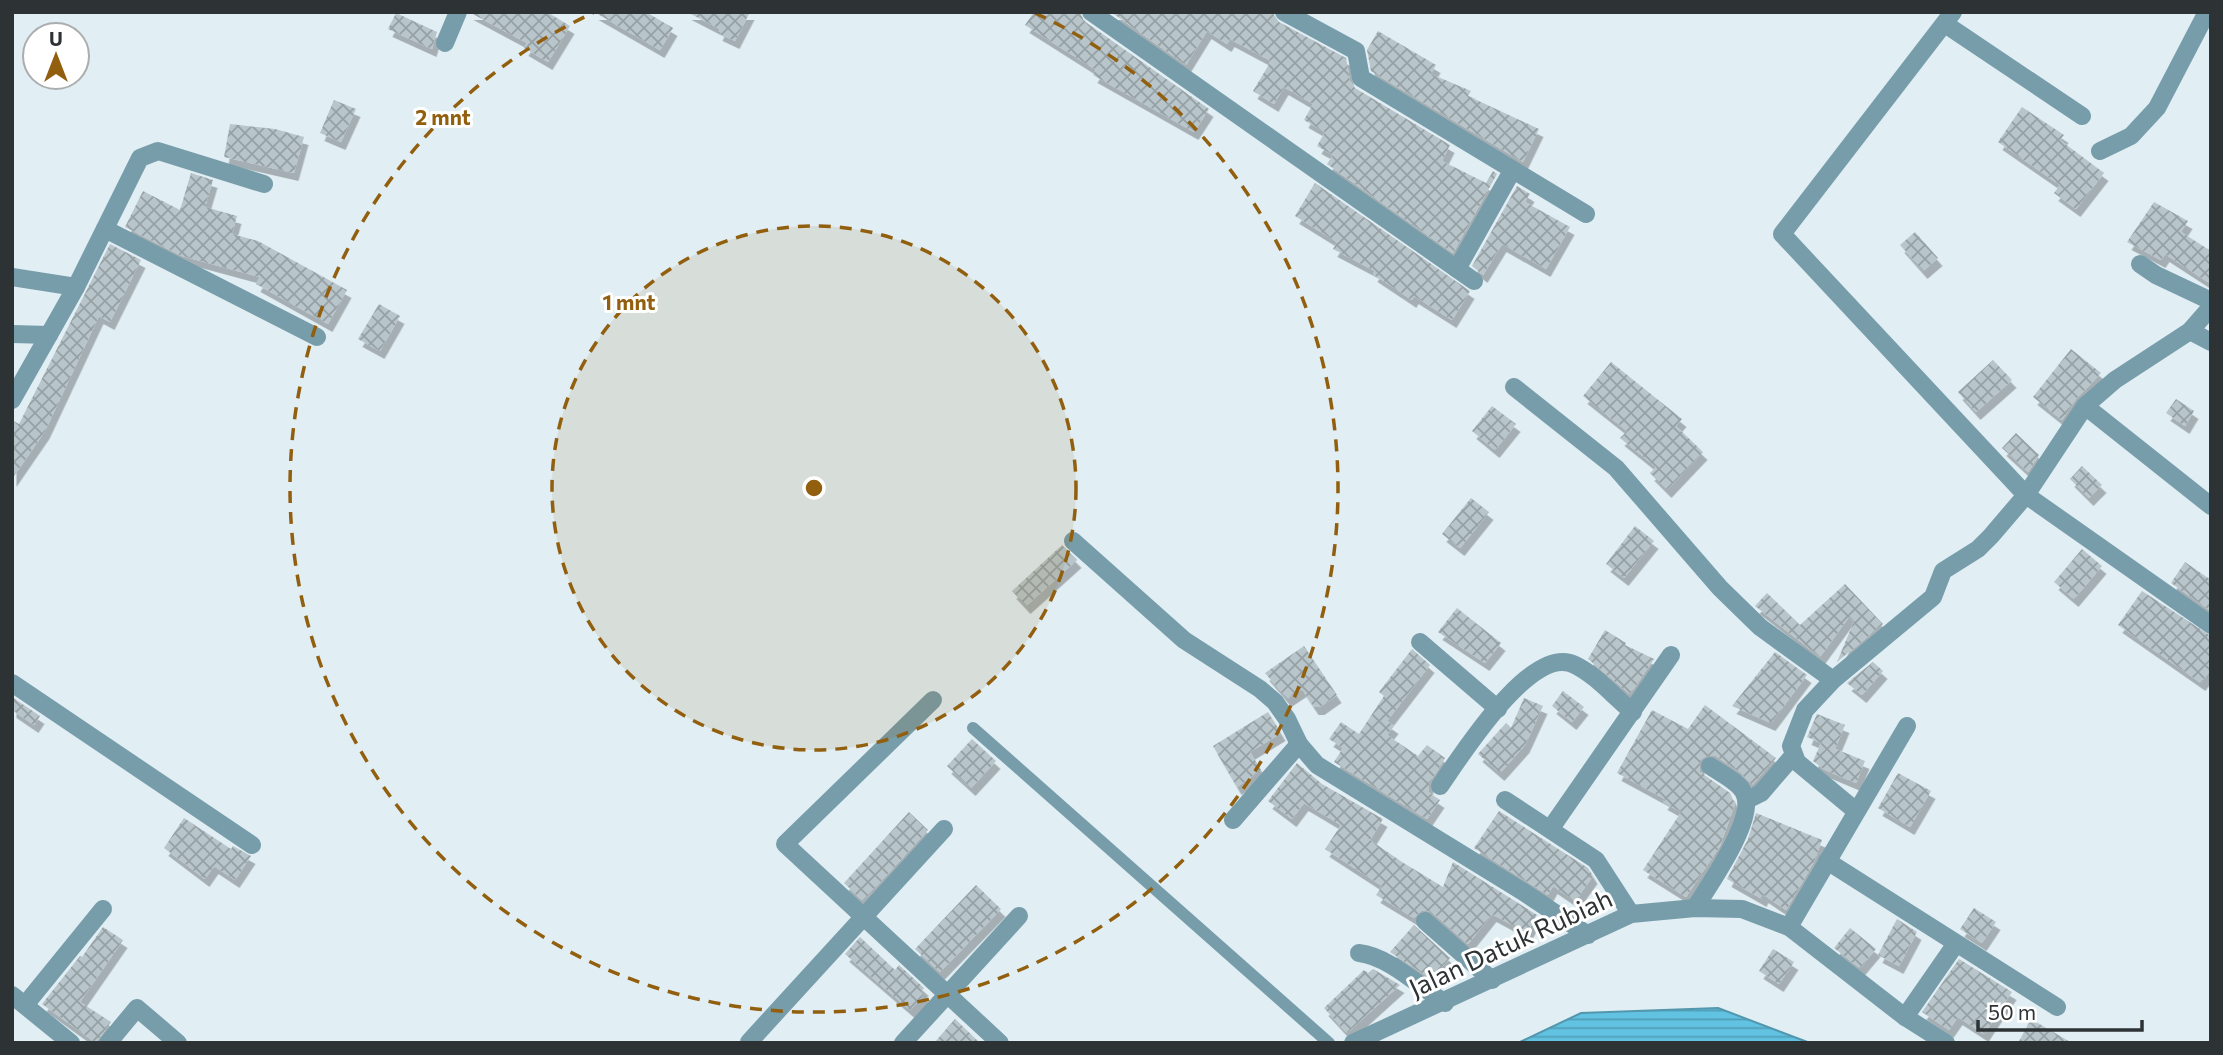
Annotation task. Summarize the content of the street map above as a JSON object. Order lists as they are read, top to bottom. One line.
{"streets":{"street":["Jalan Datuk Rubiah"]},"scale_bar":"50 m","north":"top","rings":["2 mnt","1 mnt"]}
